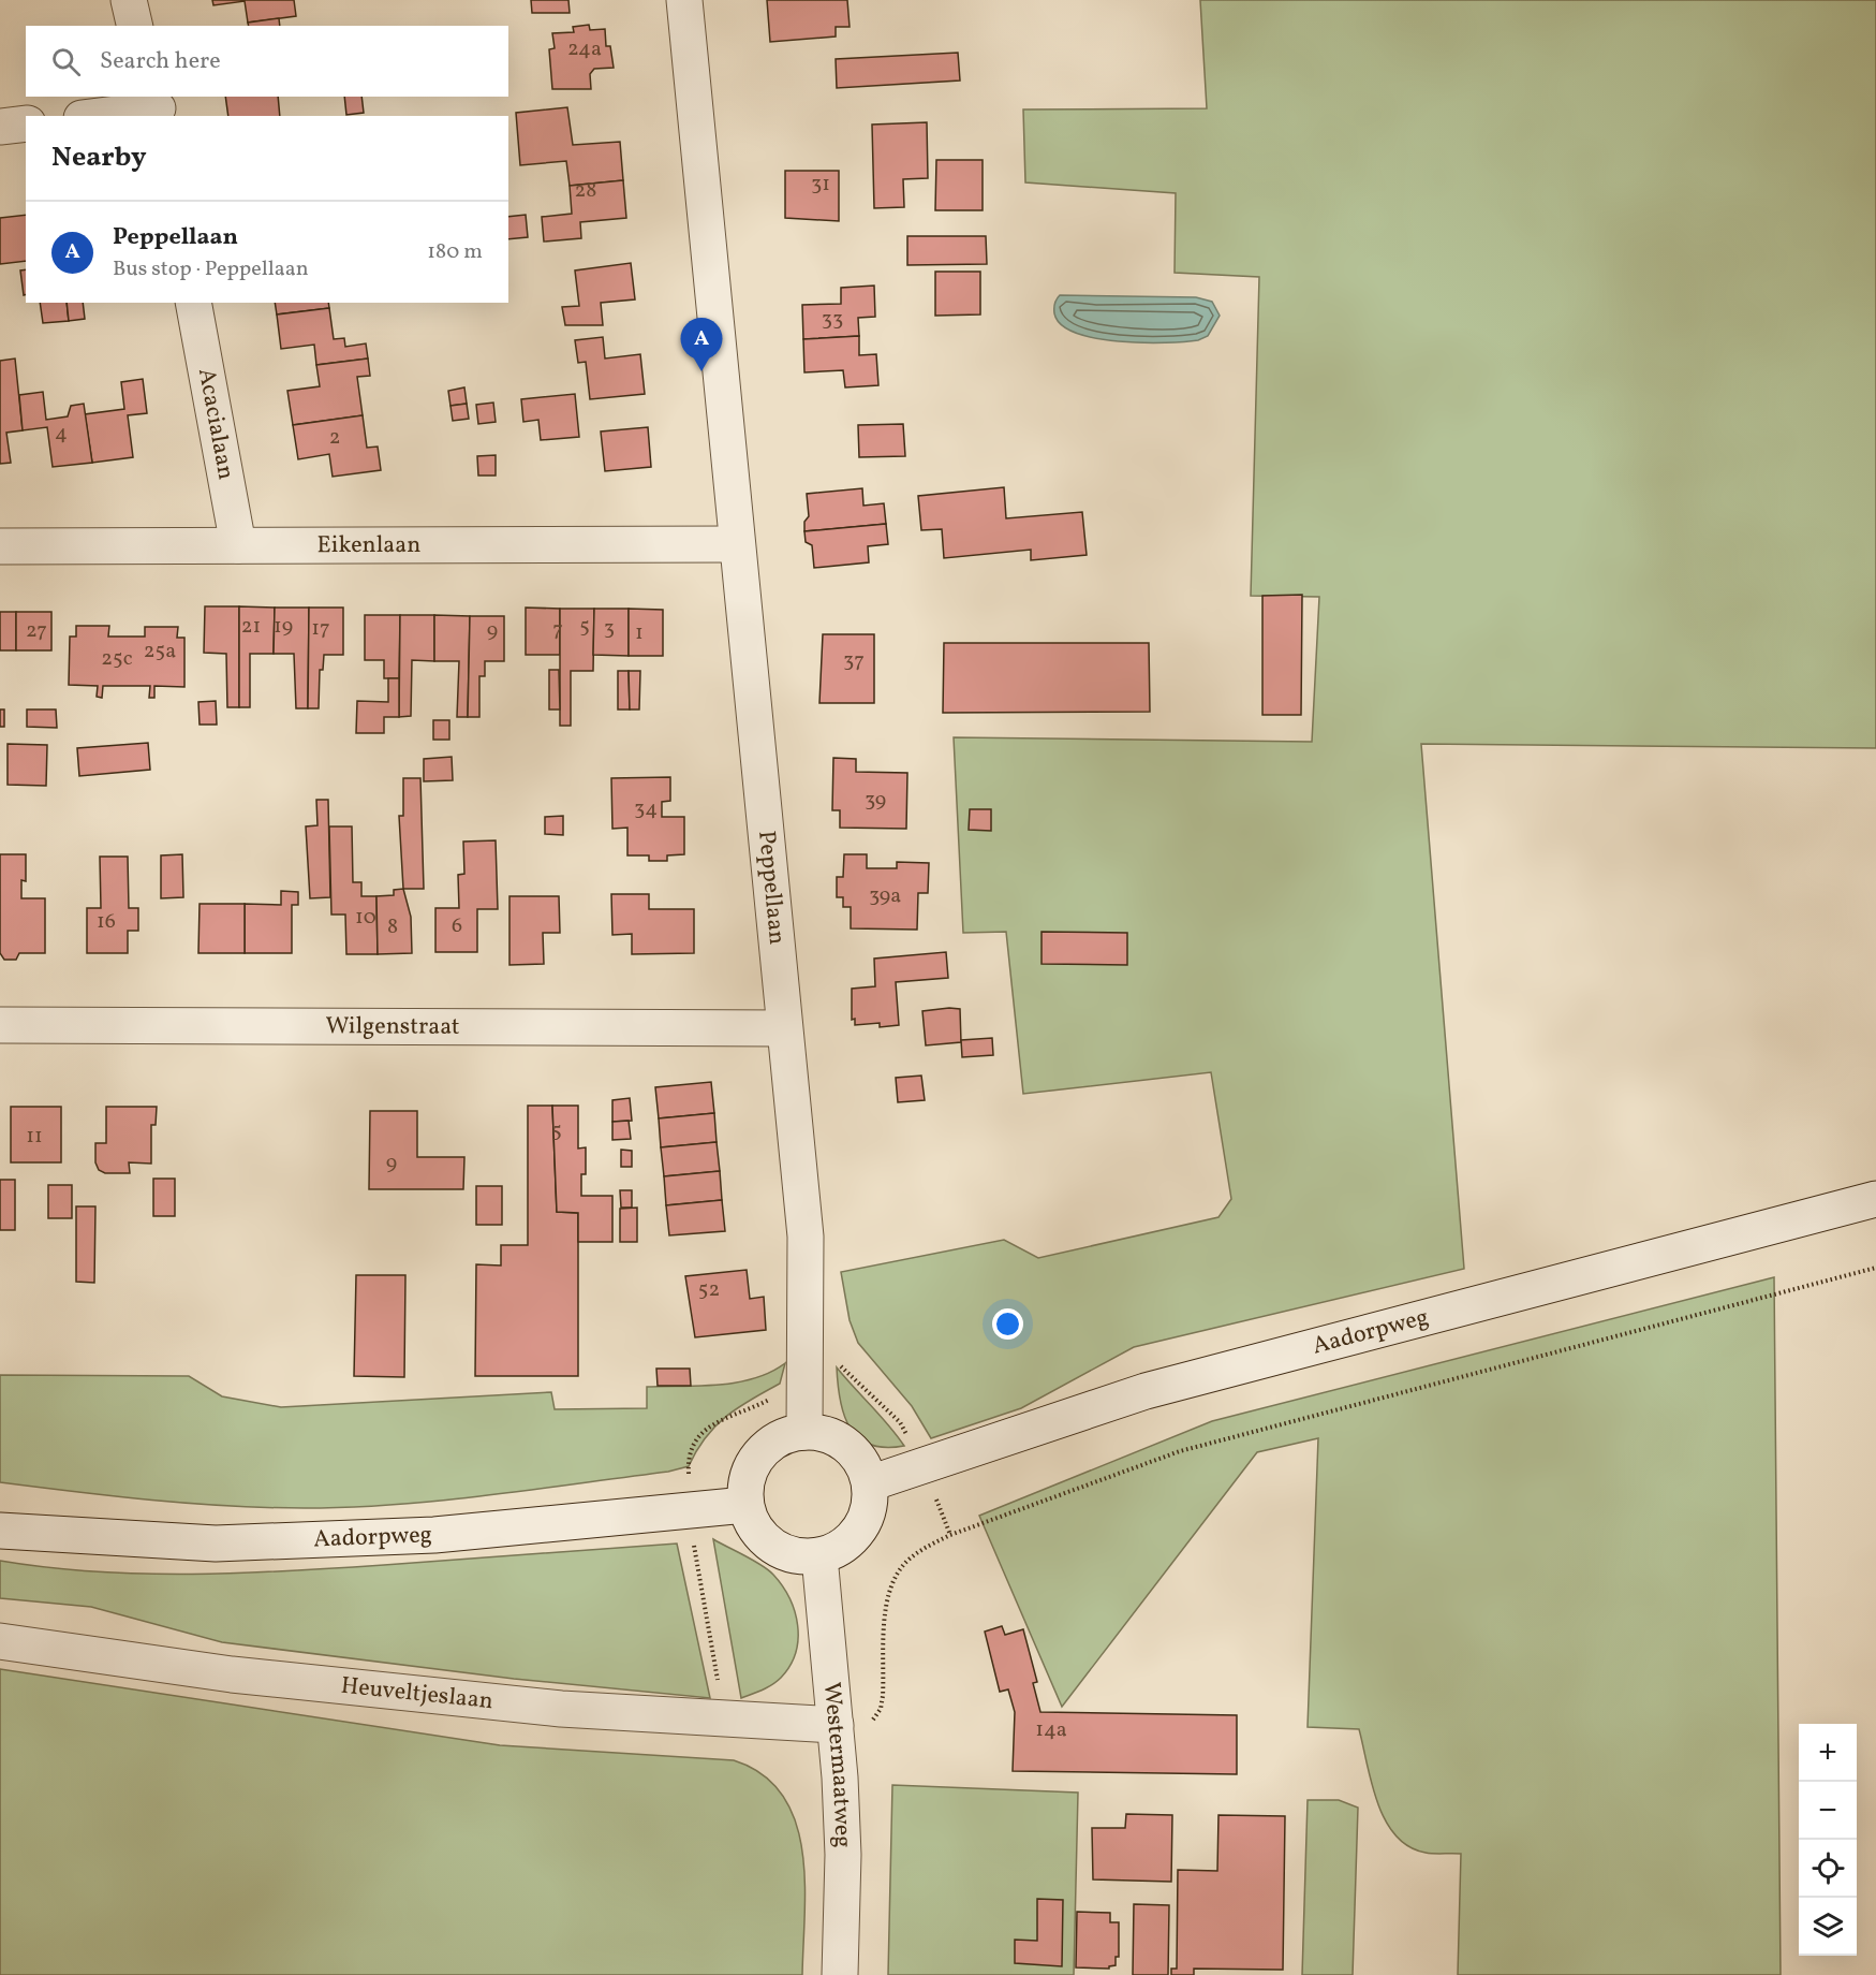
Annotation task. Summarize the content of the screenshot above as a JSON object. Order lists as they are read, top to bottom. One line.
{"streets":{"street":["Acacialaan","Eikenlaan","Peppellaan","Wilgenstraat","Aadorpweg","Heuveltjeslaan","Westermaatweg"]},"crossings":[["Acacialaan","Eikenlaan"],["Eikenlaan","Peppellaan"],["Peppellaan","Wilgenstraat"],["Peppellaan","Aadorpweg"],["Peppellaan","Westermaatweg"],["Aadorpweg","Westermaatweg"],["Heuveltjeslaan","Westermaatweg"]],"house_numbers":["24a","31","28","33","4","2","21","19","5","17","3","7","27","9","1","25a","25c","37","39","34","39a","10","16","6","8","5","11","9","52","14a"],"page":{"search":"Search here","heading":"Nearby","list":[{"mark":"A","name":"Peppellaan","note":"Bus stop · Peppellaan","value":"180 m"}],"pins":"A","map_buttons":["+","−"]}}
